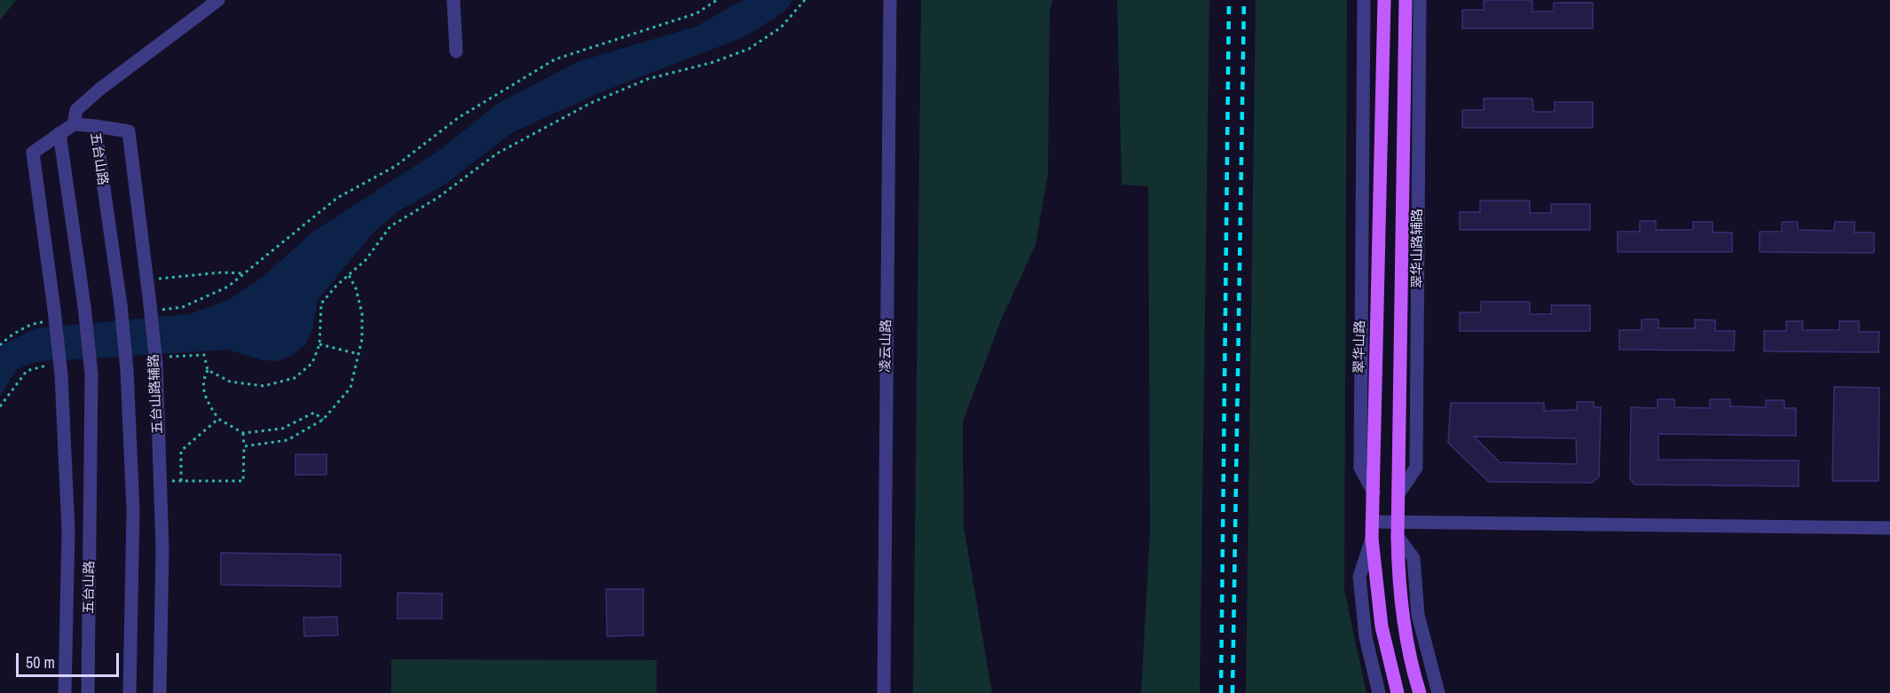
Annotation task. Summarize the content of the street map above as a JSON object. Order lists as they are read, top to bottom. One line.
{"streets":{"main road":["翠华山路"],"street":["五台山路","翠华山路辅路","凌云山路","五台山路辅路"]},"crossings":[["五台山路","五台山路辅路"]],"scale_bar":"50 m"}
